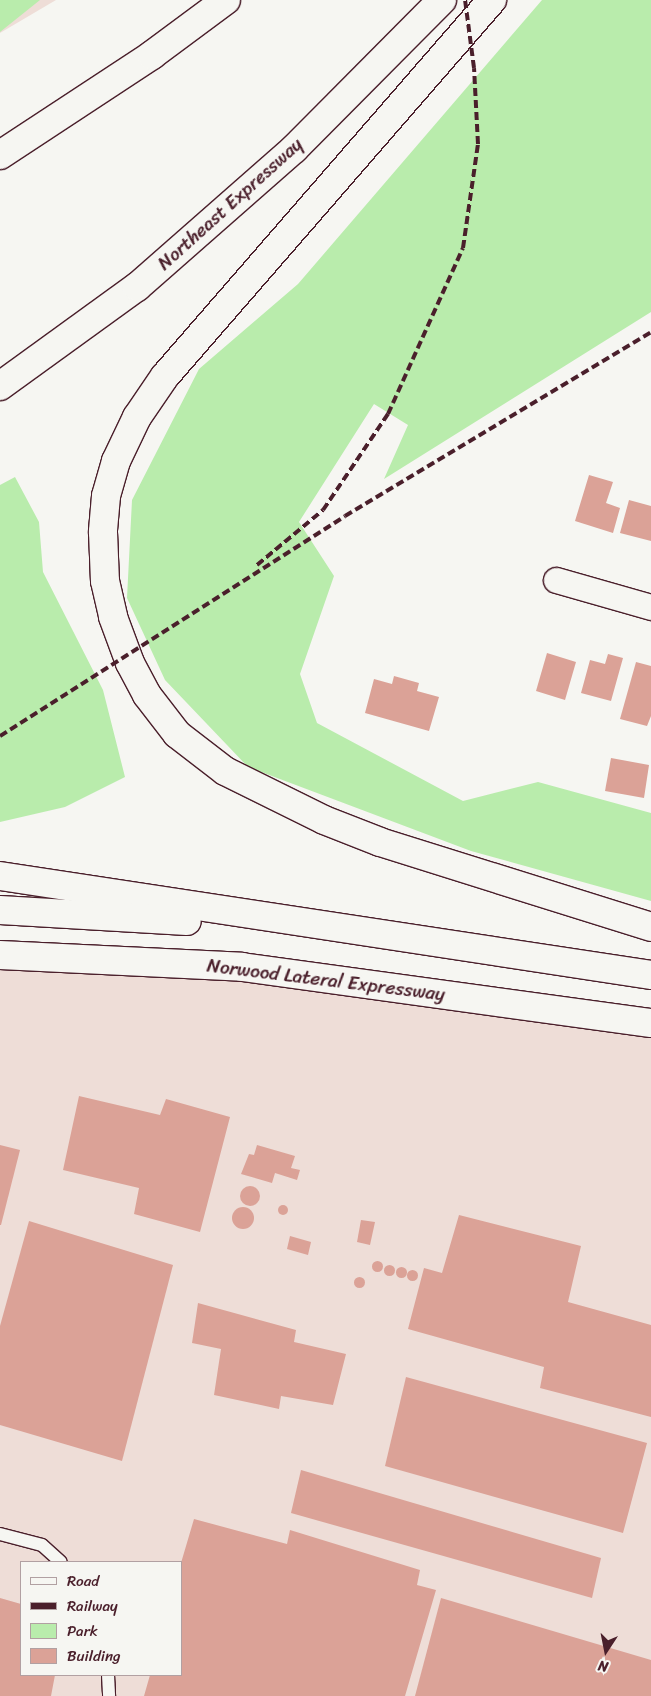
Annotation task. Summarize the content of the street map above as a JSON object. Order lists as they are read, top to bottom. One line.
{"streets":{"highway":["Northeast Expressway","Norwood Lateral Expressway"]},"legend":["Road","Railway","Park","Building"],"north":"bottom"}
